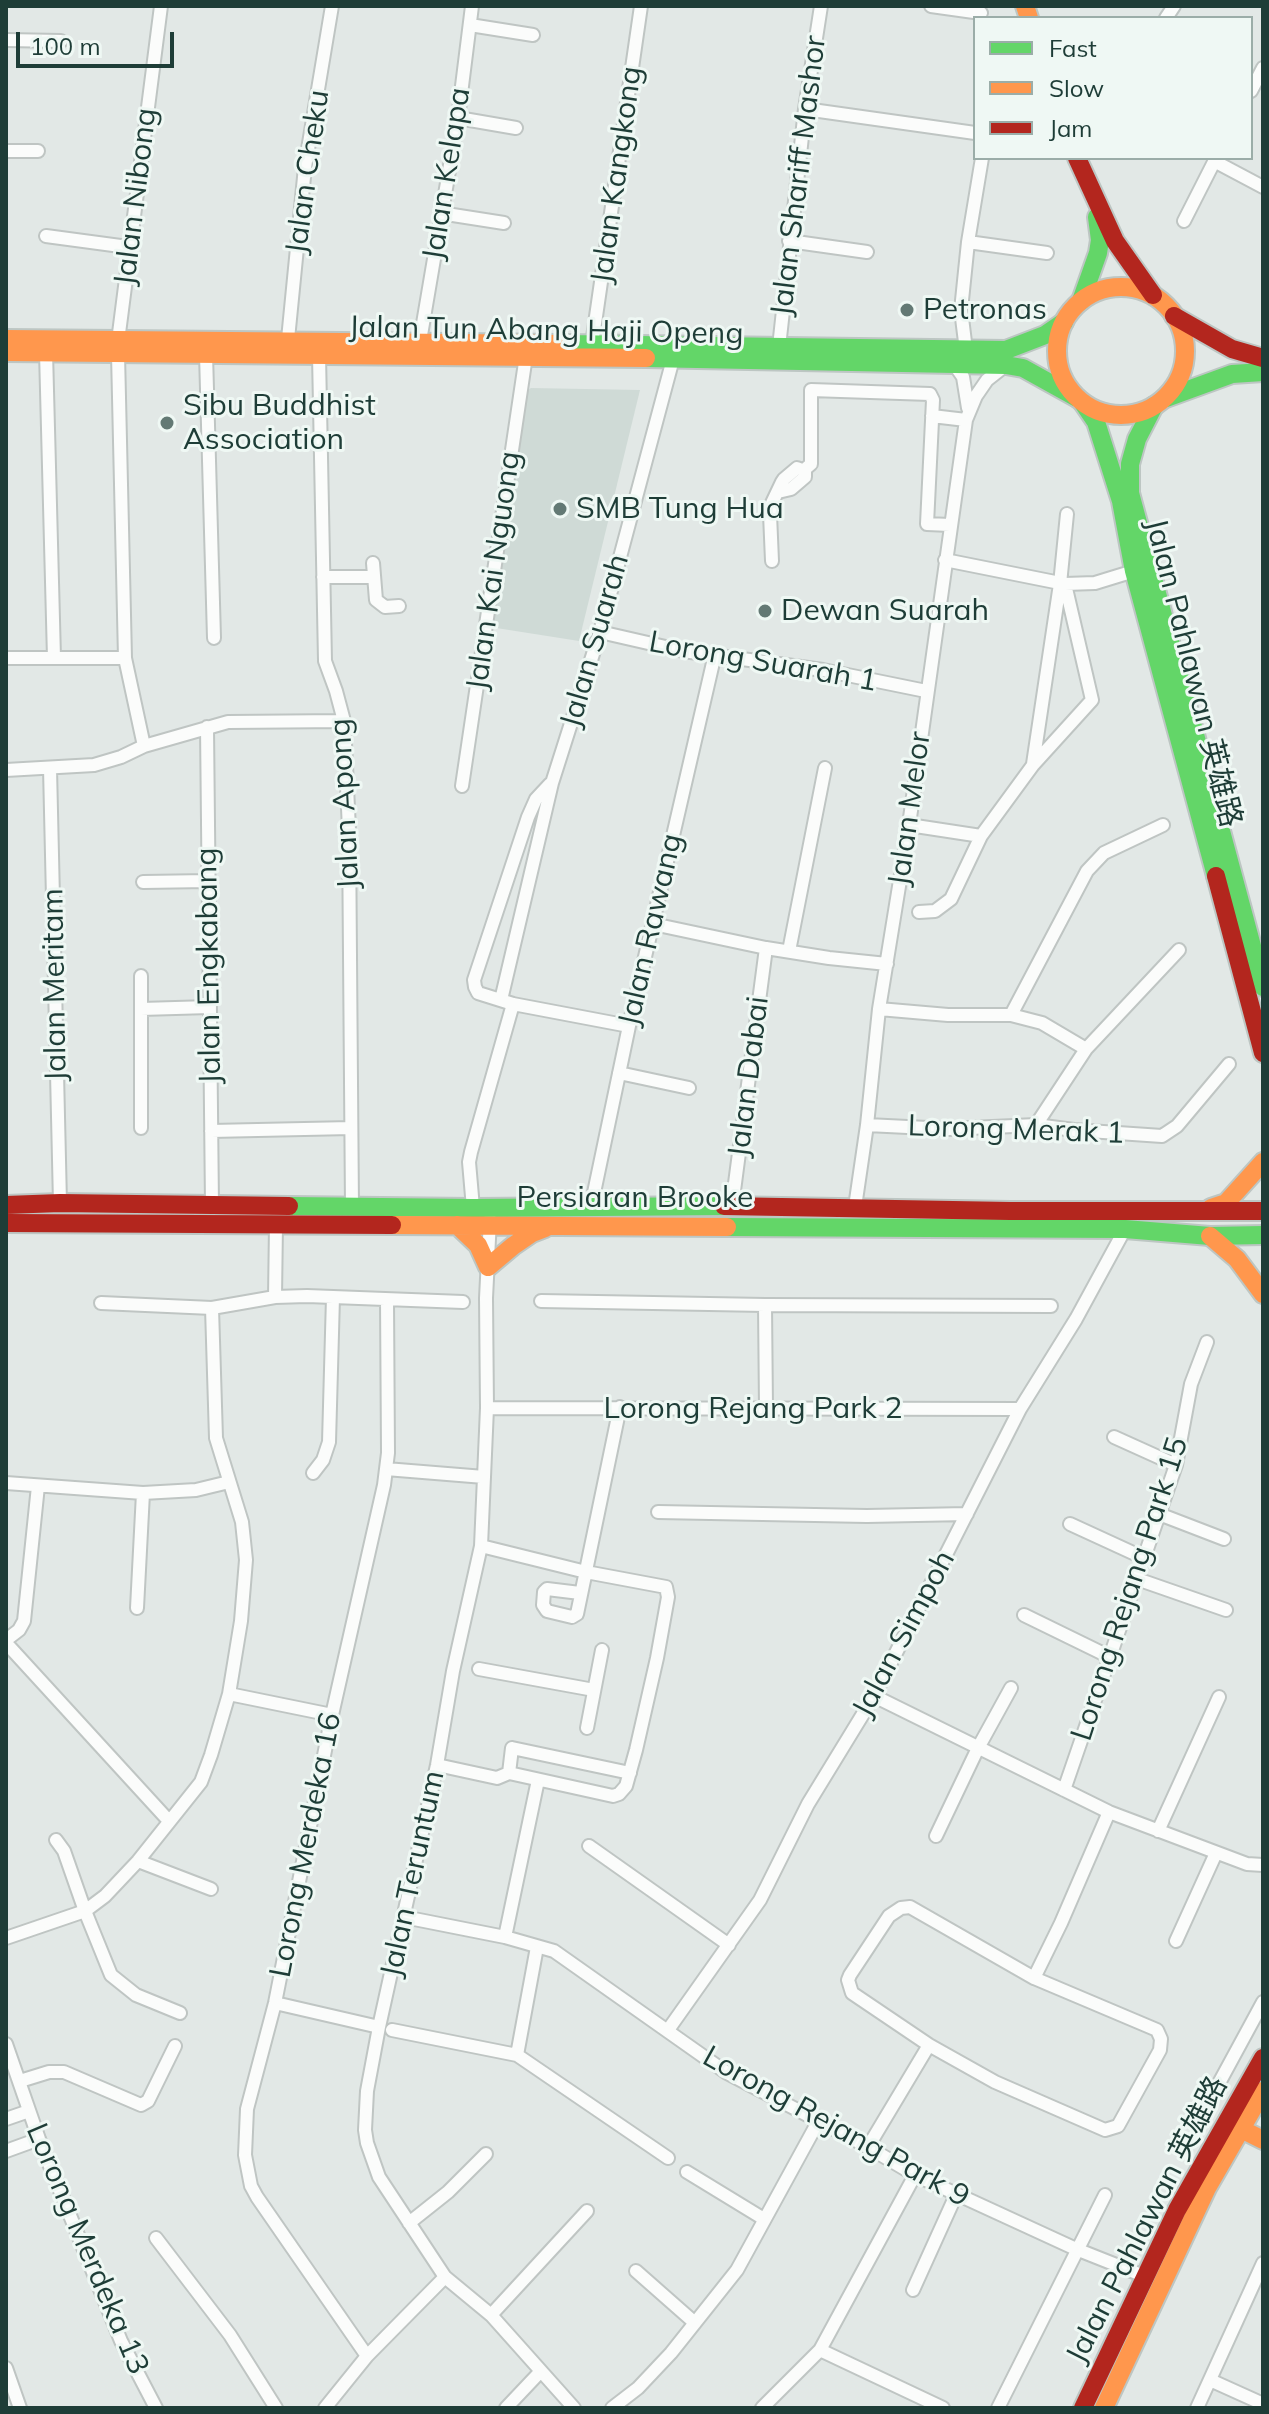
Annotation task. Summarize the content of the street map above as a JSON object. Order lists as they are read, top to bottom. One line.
{"streets":{"main road":["Jalan Tun Abang Haji Openg","Jalan Pahlawan 英雄路","Persiaran Brooke"],"street":["Jalan Cheku","Jalan Kelapa","Jalan Kangkong","Jalan Shariff Mashor","Jalan Nibong","Jalan Kai Nguong","Jalan Suarah","Lorong Suarah 1","Jalan Apong","Jalan Melor","Jalan Rawang","Jalan Engkabang","Jalan Meritam","Jalan Dabai","Lorong Merak 1","Lorong Rejang Park 2","Lorong Rejang Park 15","Jalan Simpoh","Lorong Merdeka 16","Jalan Teruntum","Lorong Rejang Park 9","Lorong Merdeka 13"]},"crossings":[["Jalan Cheku","Jalan Tun Abang Haji Openg"],["Jalan Kelapa","Jalan Tun Abang Haji Openg"],["Jalan Kangkong","Jalan Tun Abang Haji Openg"],["Jalan Shariff Mashor","Jalan Tun Abang Haji Openg"],["Jalan Nibong","Jalan Tun Abang Haji Openg"],["Jalan Tun Abang Haji Openg","Jalan Kai Nguong"],["Jalan Tun Abang Haji Openg","Jalan Suarah"],["Jalan Tun Abang Haji Openg","Jalan Pahlawan 英雄路"],["Jalan Tun Abang Haji Openg","Jalan Apong"],["Jalan Tun Abang Haji Openg","Jalan Melor"],["Jalan Suarah","Lorong Suarah 1"],["Jalan Suarah","Jalan Rawang"],["Jalan Suarah","Jalan Teruntum"],["Lorong Suarah 1","Jalan Melor"],["Lorong Suarah 1","Jalan Rawang"],["Jalan Pahlawan 英雄路","Lorong Rejang Park 9"],["Jalan Apong","Persiaran Brooke"],["Jalan Melor","Lorong Merak 1"],["Jalan Melor","Persiaran Brooke"],["Jalan Rawang","Persiaran Brooke"],["Jalan Engkabang","Persiaran Brooke"],["Jalan Meritam","Persiaran Brooke"],["Jalan Dabai","Persiaran Brooke"],["Persiaran Brooke","Jalan Simpoh"],["Persiaran Brooke","Jalan Teruntum"],["Lorong Rejang Park 2","Jalan Simpoh"],["Lorong Rejang Park 2","Jalan Teruntum"],["Jalan Simpoh","Lorong Rejang Park 9"],["Jalan Teruntum","Lorong Rejang Park 9"]],"places":["Petronas","Sibu Buddhist Association","SMB Tung Hua","Dewan Suarah"],"legend":["Fast","Slow","Jam"],"scale_bar":"100 m"}
